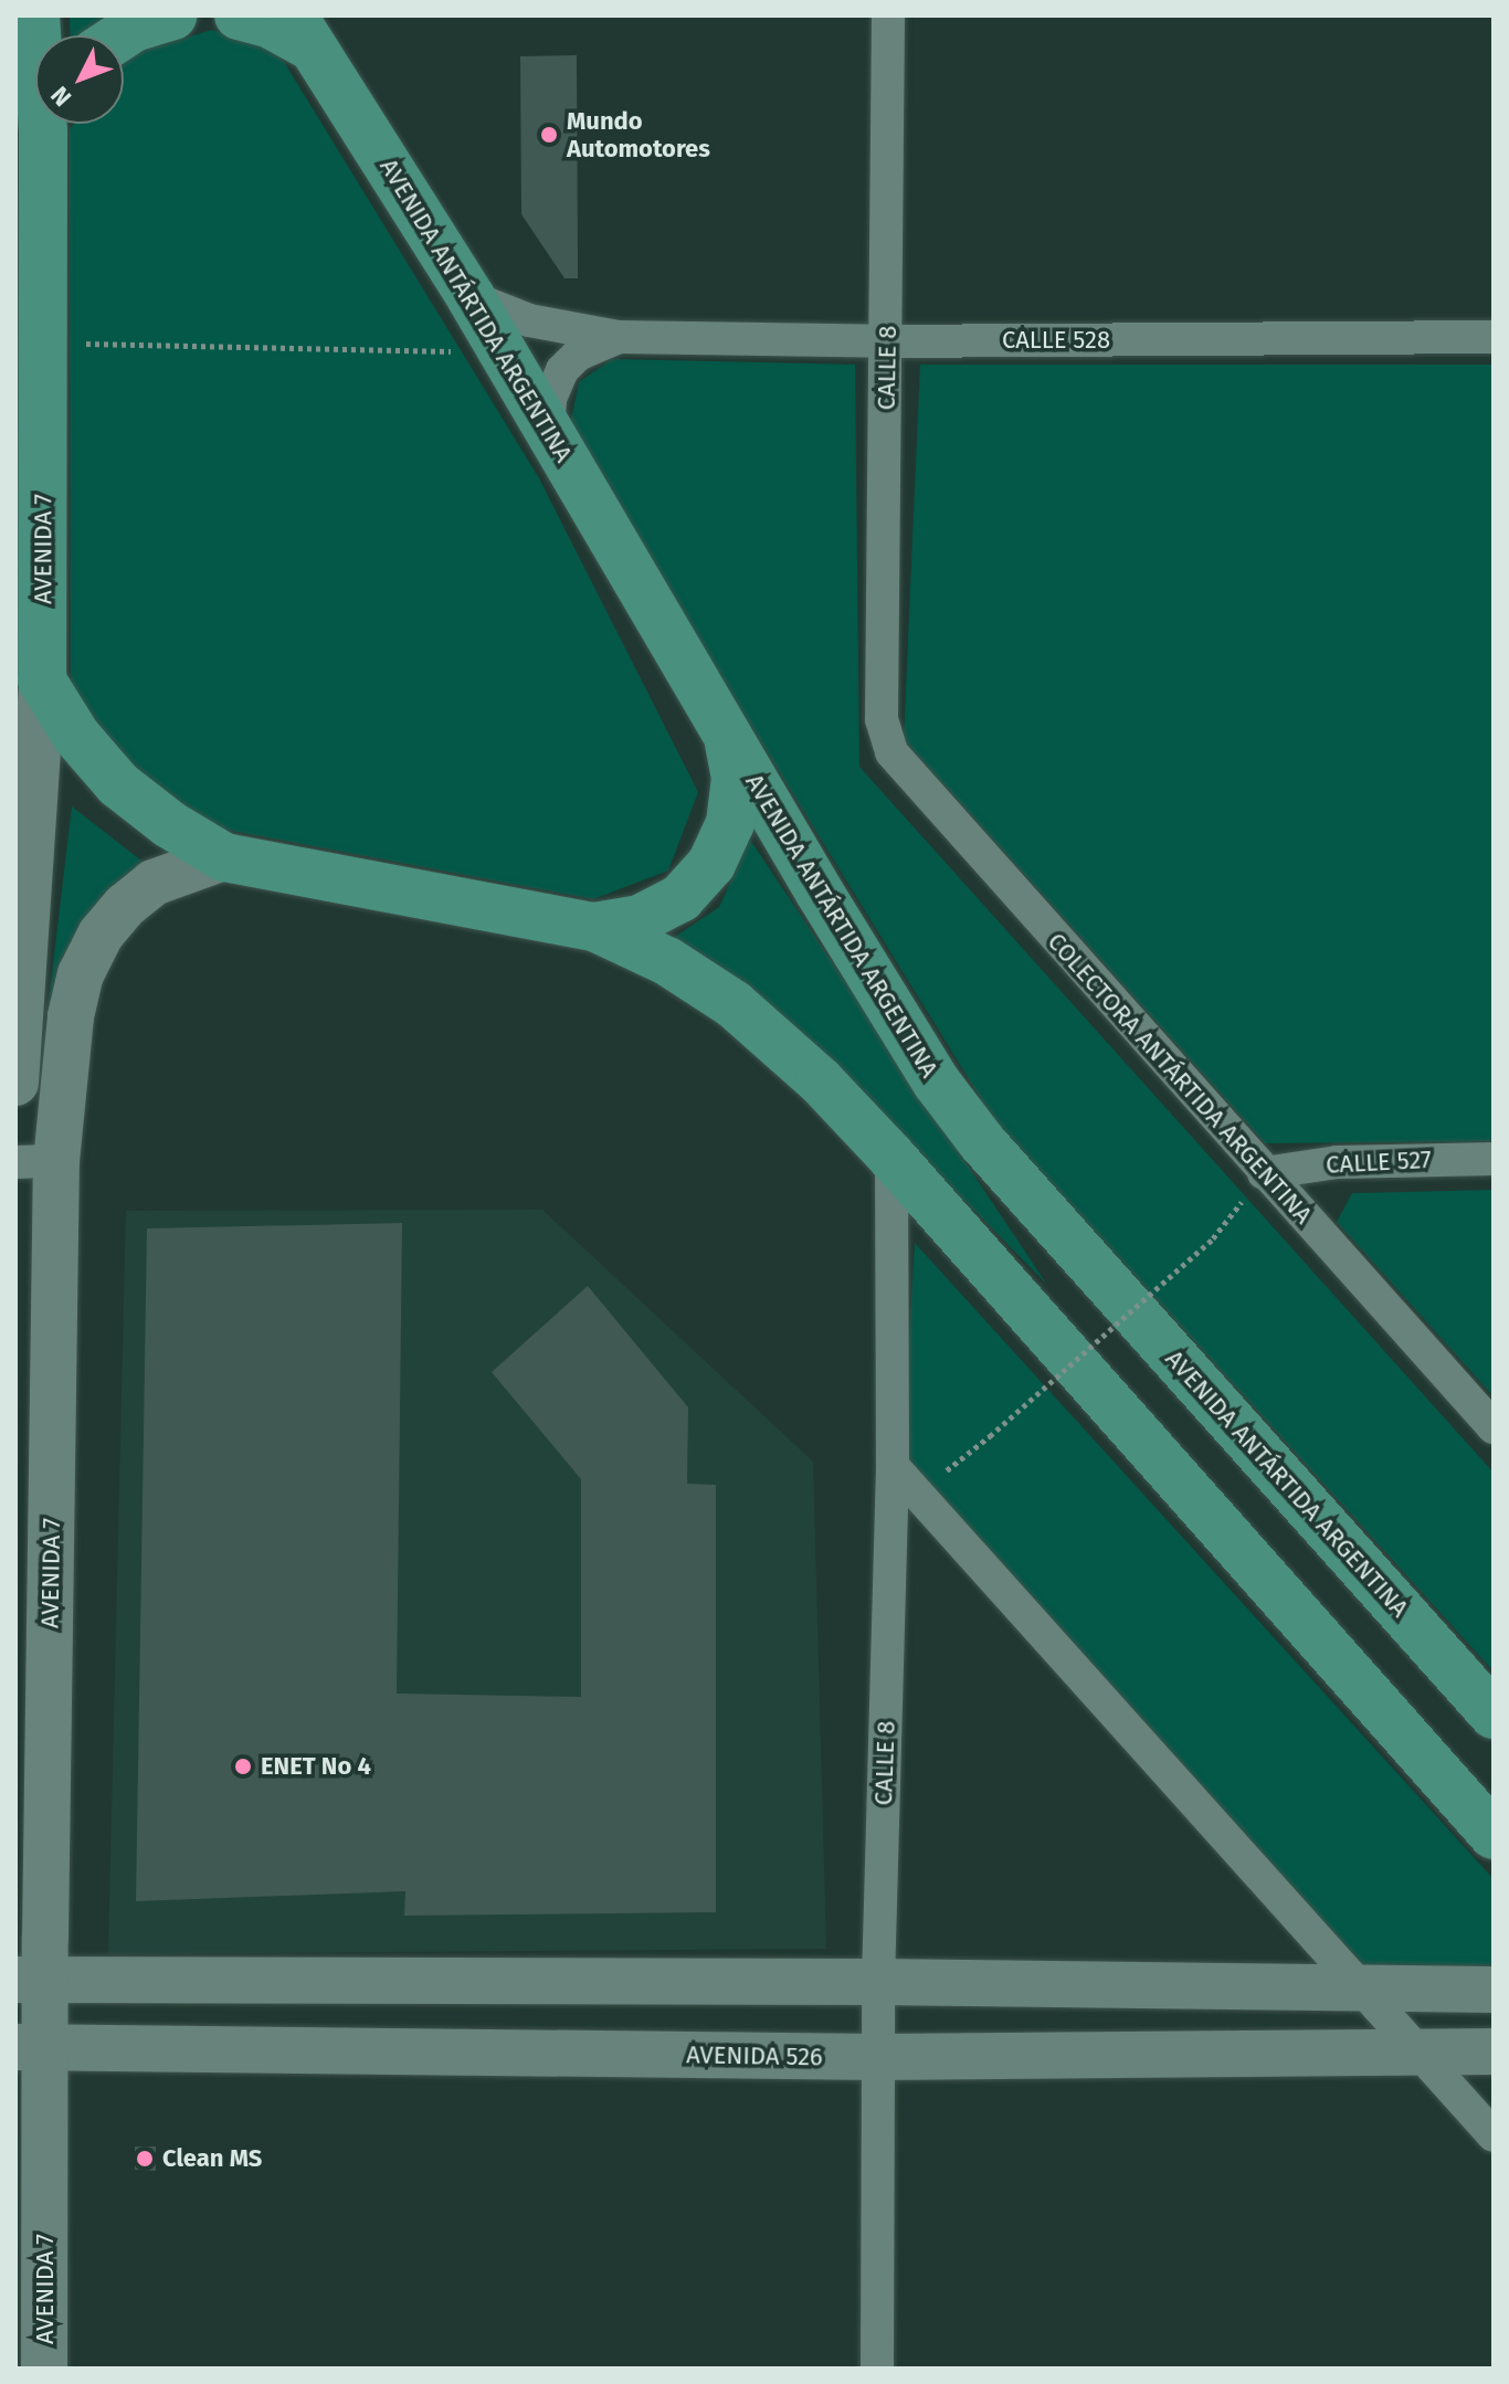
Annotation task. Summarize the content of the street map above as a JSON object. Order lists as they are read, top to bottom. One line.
{"streets":{"main road":["AVENIDA ANTÁRTIDA ARGENTINA","AVENIDA 7","AVENIDA 526"],"street":["CALLE 528","CALLE 8","COLECTORA ANTÁRTIDA ARGENTINA","CALLE 527"]},"crossings":[["AVENIDA ANTÁRTIDA ARGENTINA","CALLE 528"],["CALLE 528","CALLE 8"],["CALLE 8","COLECTORA ANTÁRTIDA ARGENTINA"],["CALLE 8","AVENIDA 526"],["AVENIDA 7","AVENIDA 526"],["COLECTORA ANTÁRTIDA ARGENTINA","CALLE 527"]],"places":["Mundo Automotores","ENET No 4","Clean MS"],"north":"bottom left"}
